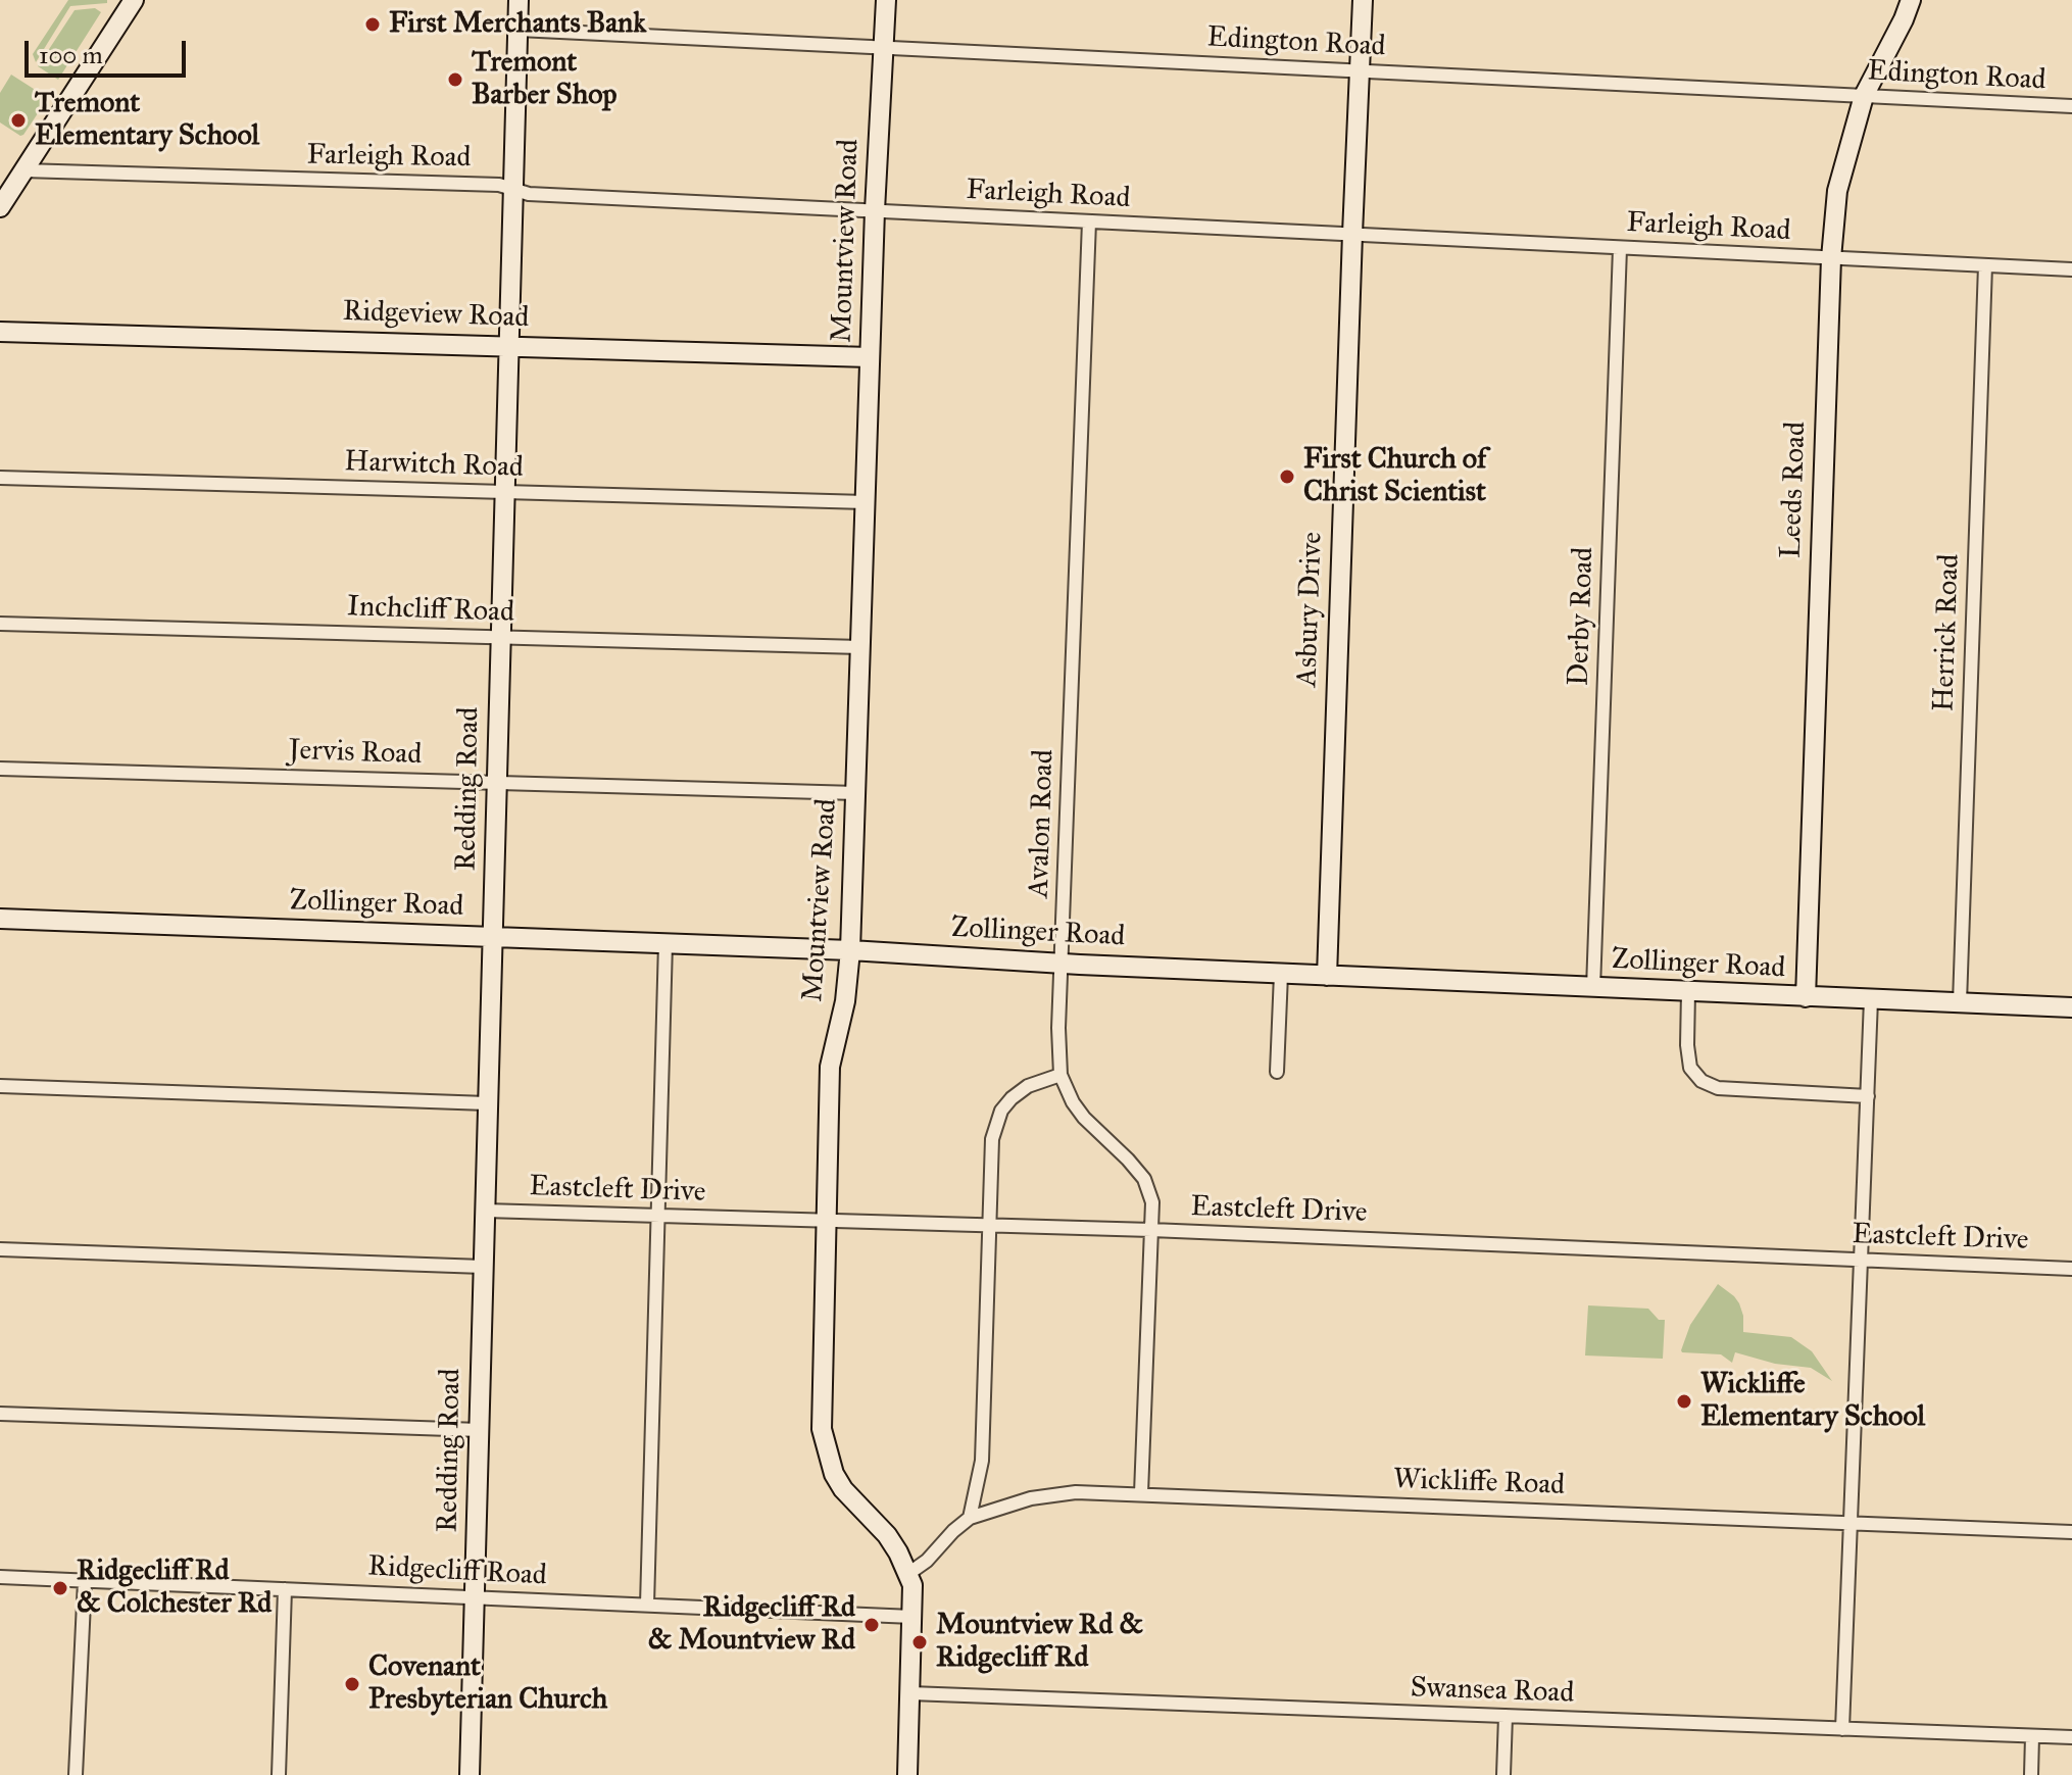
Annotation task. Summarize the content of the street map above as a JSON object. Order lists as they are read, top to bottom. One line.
{"streets":{"street":["Edington Road","Farleigh Road","Mountview Road","Ridgeview Road","Harwitch Road","Leeds Road","Asbury Drive","Inchcliff Road","Derby Road","Herrick Road","Jervis Road","Redding Road","Avalon Road","Zollinger Road","Eastcleft Drive","Wickliffe Road","Ridgecliff Road","Swansea Road"]},"crossings":[["Edington Road","Mountview Road"],["Edington Road","Leeds Road"],["Edington Road","Asbury Drive"],["Edington Road","Redding Road"],["Farleigh Road","Mountview Road"],["Farleigh Road","Leeds Road"],["Farleigh Road","Asbury Drive"],["Farleigh Road","Derby Road"],["Farleigh Road","Herrick Road"],["Farleigh Road","Redding Road"],["Farleigh Road","Avalon Road"],["Mountview Road","Ridgeview Road"],["Mountview Road","Harwitch Road"],["Mountview Road","Inchcliff Road"],["Mountview Road","Jervis Road"],["Mountview Road","Zollinger Road"],["Mountview Road","Eastcleft Drive"],["Mountview Road","Wickliffe Road"],["Mountview Road","Ridgecliff Road"],["Mountview Road","Swansea Road"],["Ridgeview Road","Redding Road"],["Harwitch Road","Redding Road"],["Leeds Road","Zollinger Road"],["Asbury Drive","Zollinger Road"],["Inchcliff Road","Redding Road"],["Derby Road","Zollinger Road"],["Herrick Road","Zollinger Road"],["Jervis Road","Redding Road"],["Redding Road","Zollinger Road"],["Redding Road","Eastcleft Drive"],["Redding Road","Ridgecliff Road"],["Avalon Road","Zollinger Road"],["Avalon Road","Eastcleft Drive"],["Avalon Road","Wickliffe Road"]],"places":["First Merchants Bank","Tremont Barber Shop","Tremont Elementary School","First Church of Christ Scientist","Wickliffe Elementary School","Ridgecliff Rd & Colchester Rd","Ridgecliff Rd & Mountview Rd","Mountview Rd & Ridgecliff Rd","Covenant Presbyterian Church"],"scale_bar":"100 m"}
